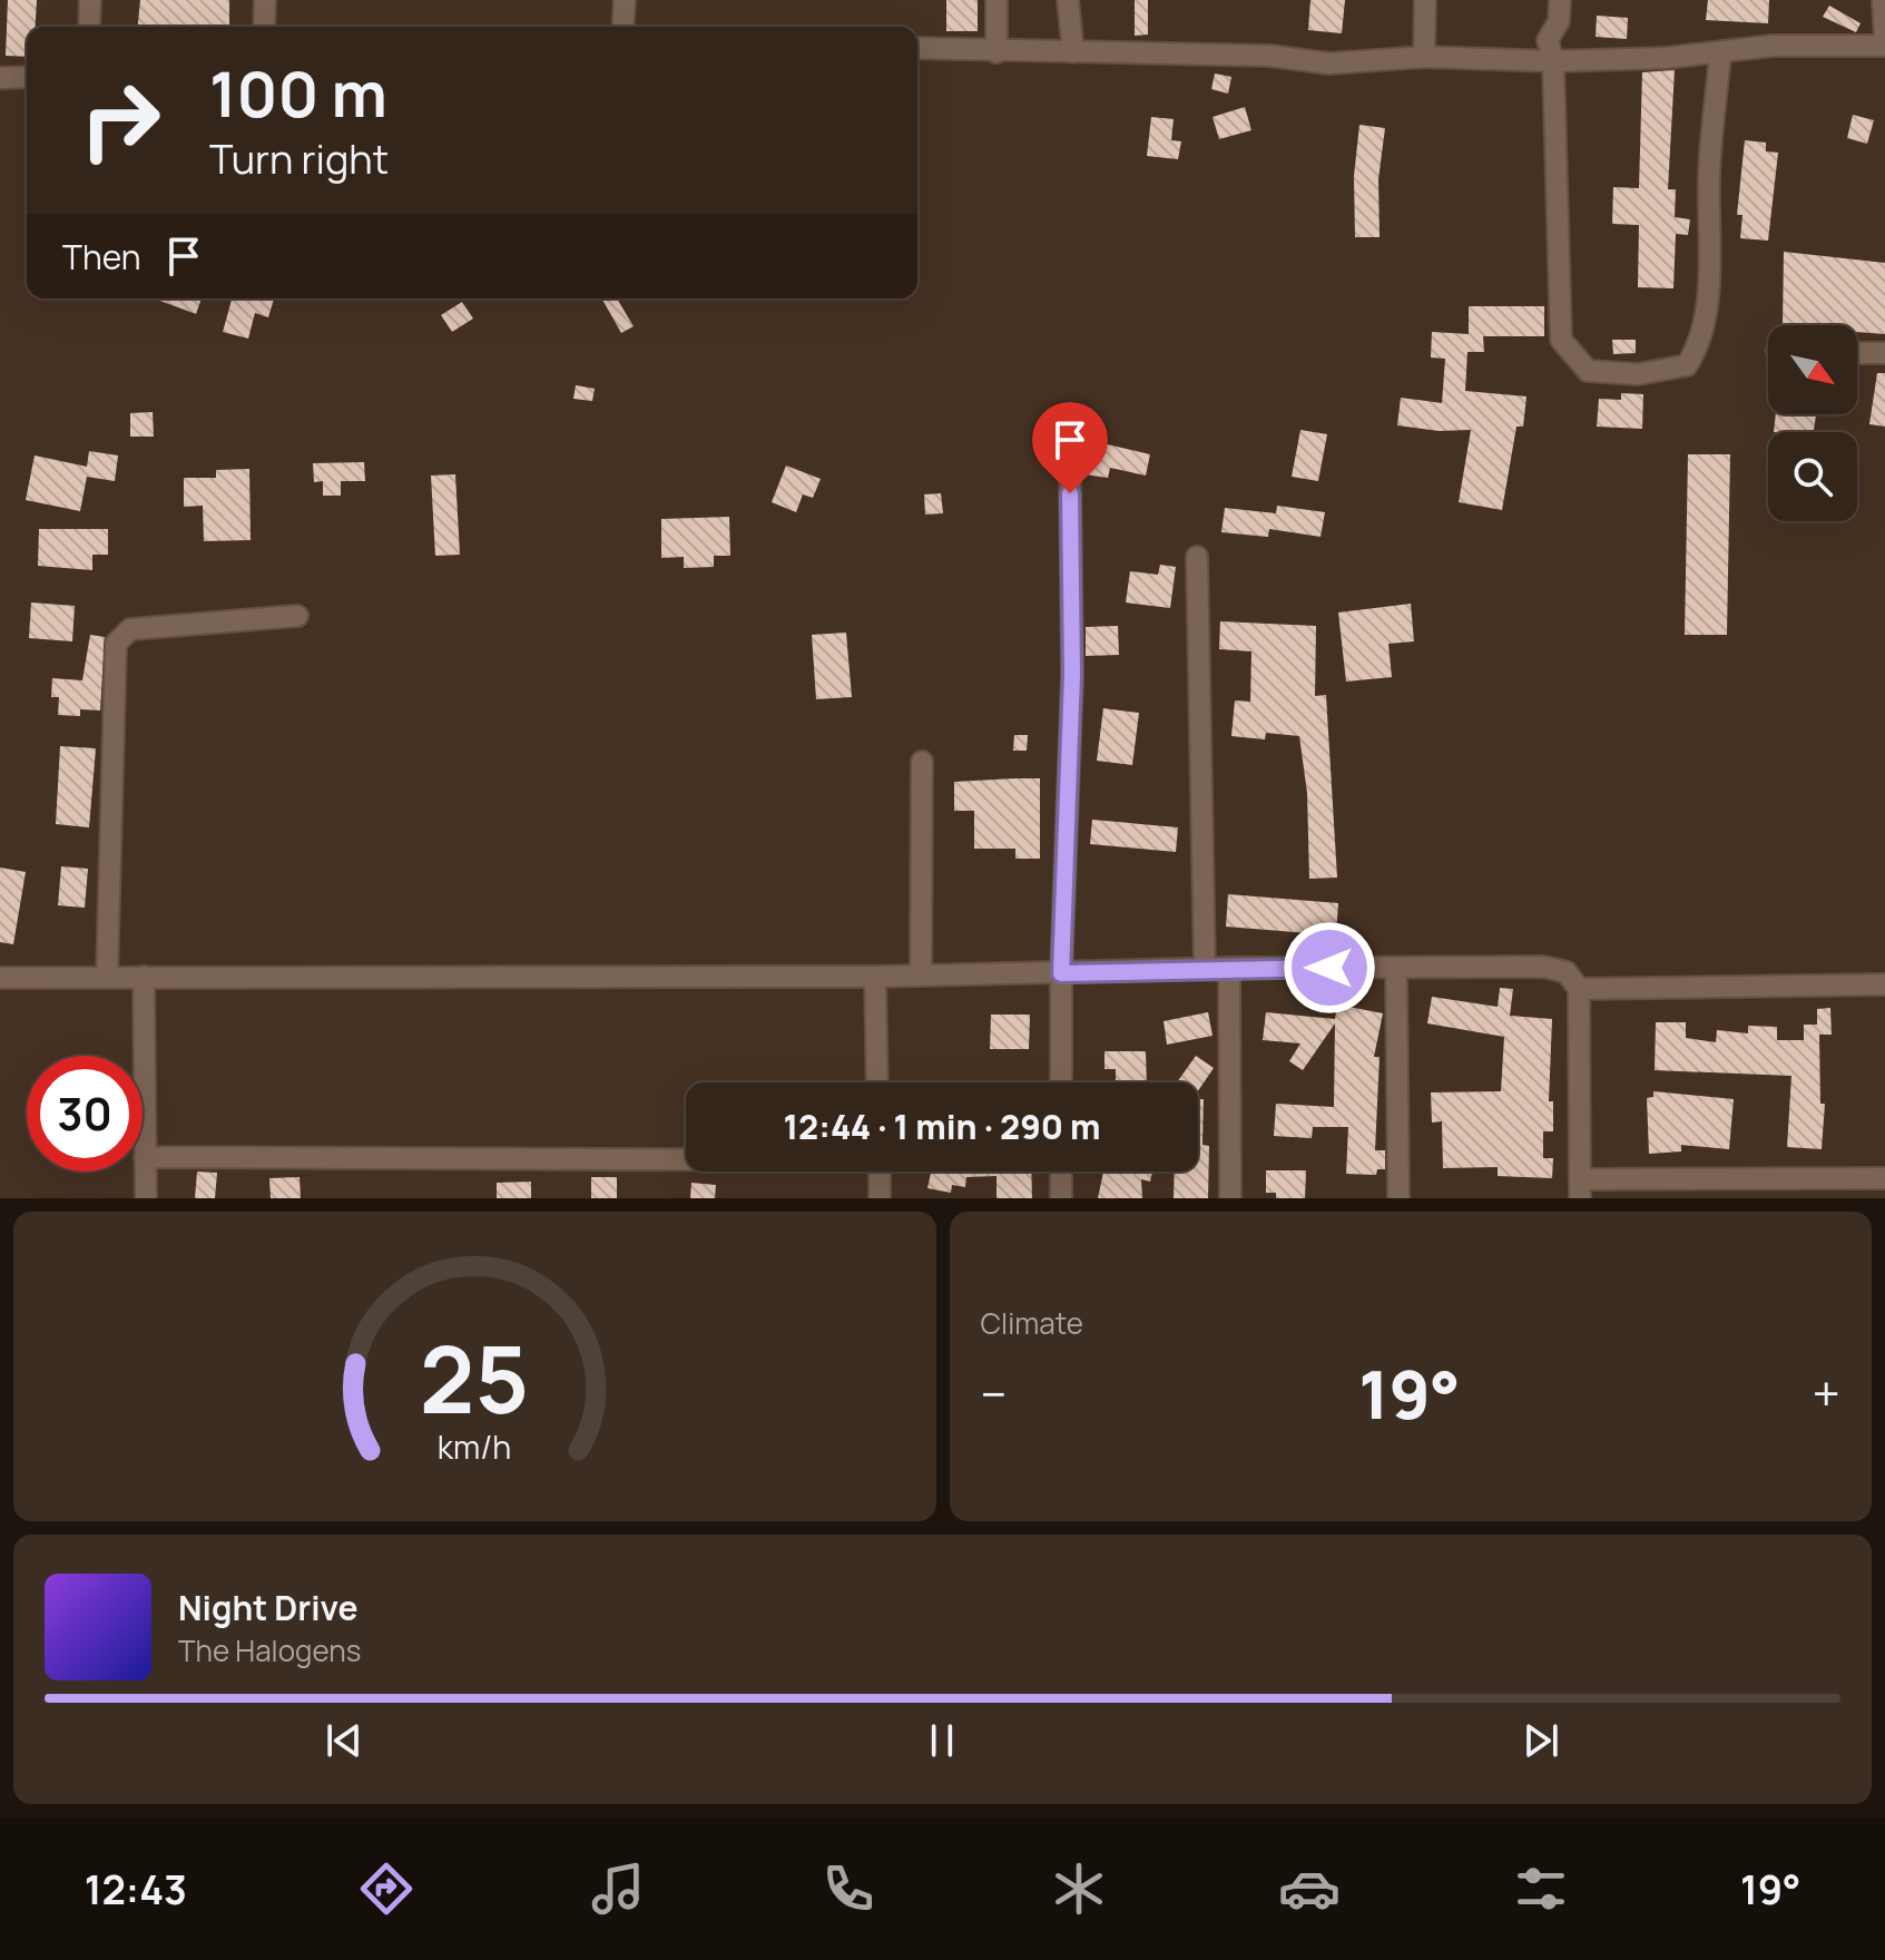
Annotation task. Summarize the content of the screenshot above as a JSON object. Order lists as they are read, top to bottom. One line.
{"north":"bottom right","page":{"turn":["100 m","Turn right"],"then":"Then","limit":"30","trip":"12:44 · 1 min · 290 m","tile":"Climate","heat":["−","19°","+"],"song":["Night Drive","The Halogens"],"tabs":["12:43","19°"],"gauge":["25","km/h"]}}
